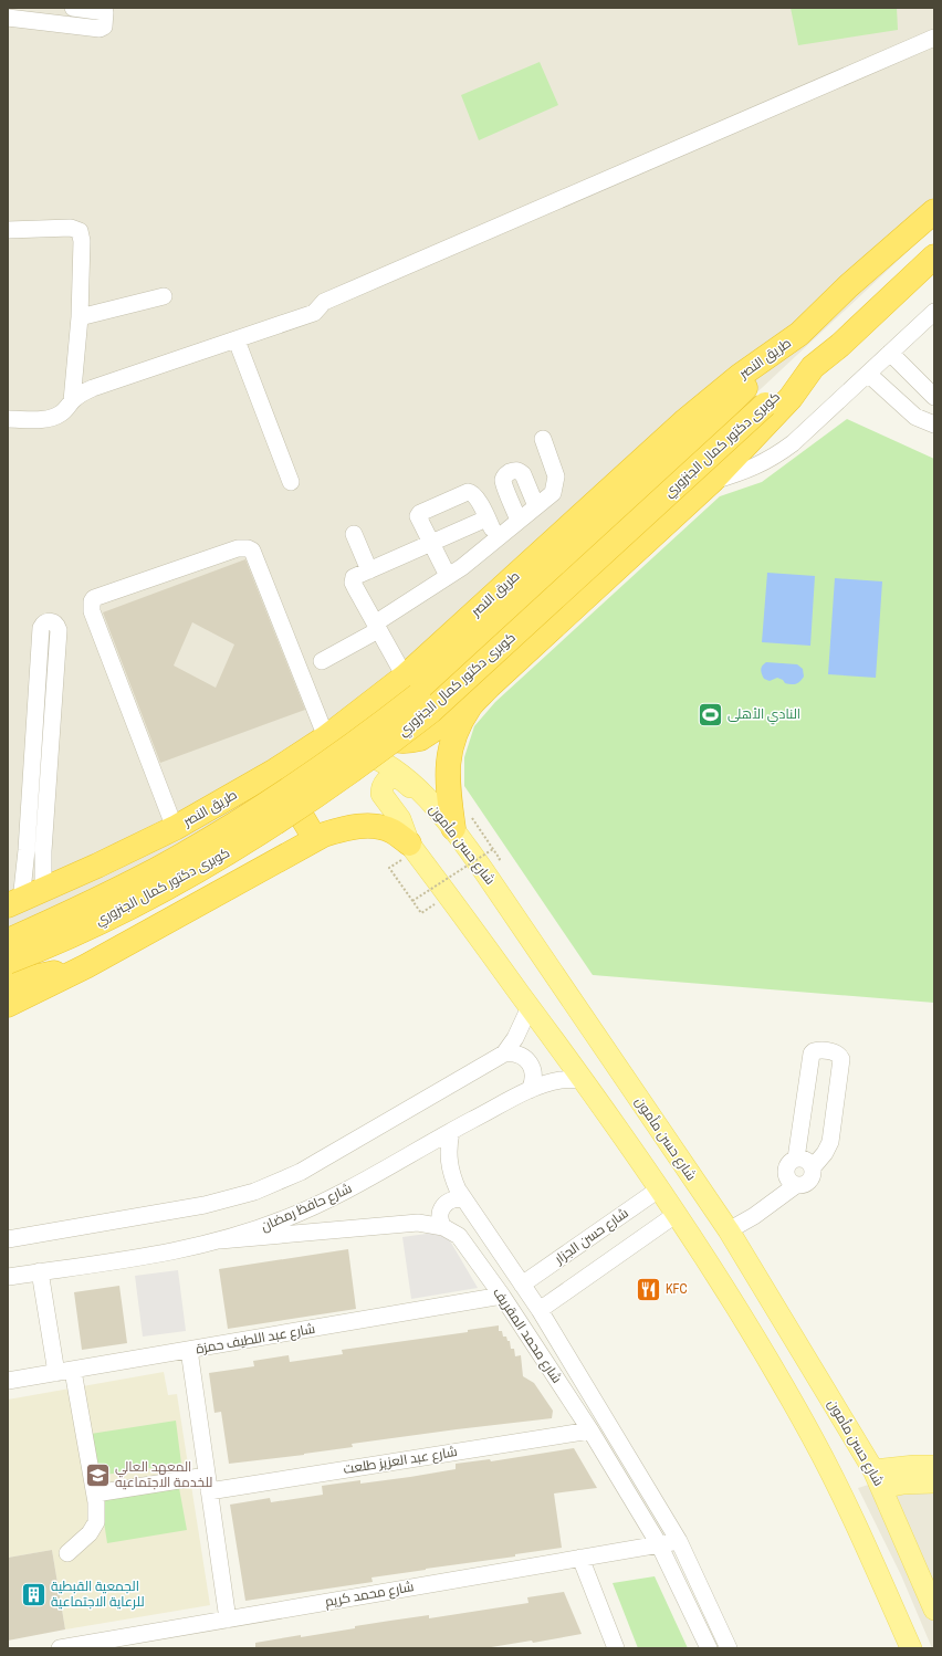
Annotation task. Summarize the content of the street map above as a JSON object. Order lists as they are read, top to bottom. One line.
{"streets":{"highway":["طريق النصر","كوبرى دكتور كمال الجنزوري"],"main road":["شارع حسن مأمون"],"street":["شارع حافظ رمضان","شارع حسن الجزار","شارع محمد المقريف","شارع عبد اللطيف حمزة","شارع عبد العزيز طلعت","شارع محمد كريم"]},"crossings":[["طريق النصر","كوبرى دكتور كمال الجنزوري"],["طريق النصر","شارع حسن مأمون"],["شارع حافظ رمضان","شارع محمد المقريف"],["شارع حسن الجزار","شارع محمد المقريف"],["شارع محمد المقريف","شارع عبد اللطيف حمزة"],["شارع محمد المقريف","شارع عبد العزيز طلعت"],["شارع محمد المقريف","شارع محمد كريم"]],"places":{"sports":["النادي الأهلى"],"restaurant":["KFC"],"school or university":["المعهد العالي للخدمة الاجتماعيه"],"building":["الجمعية القبطية للرعاية الاجتماعية"]}}
